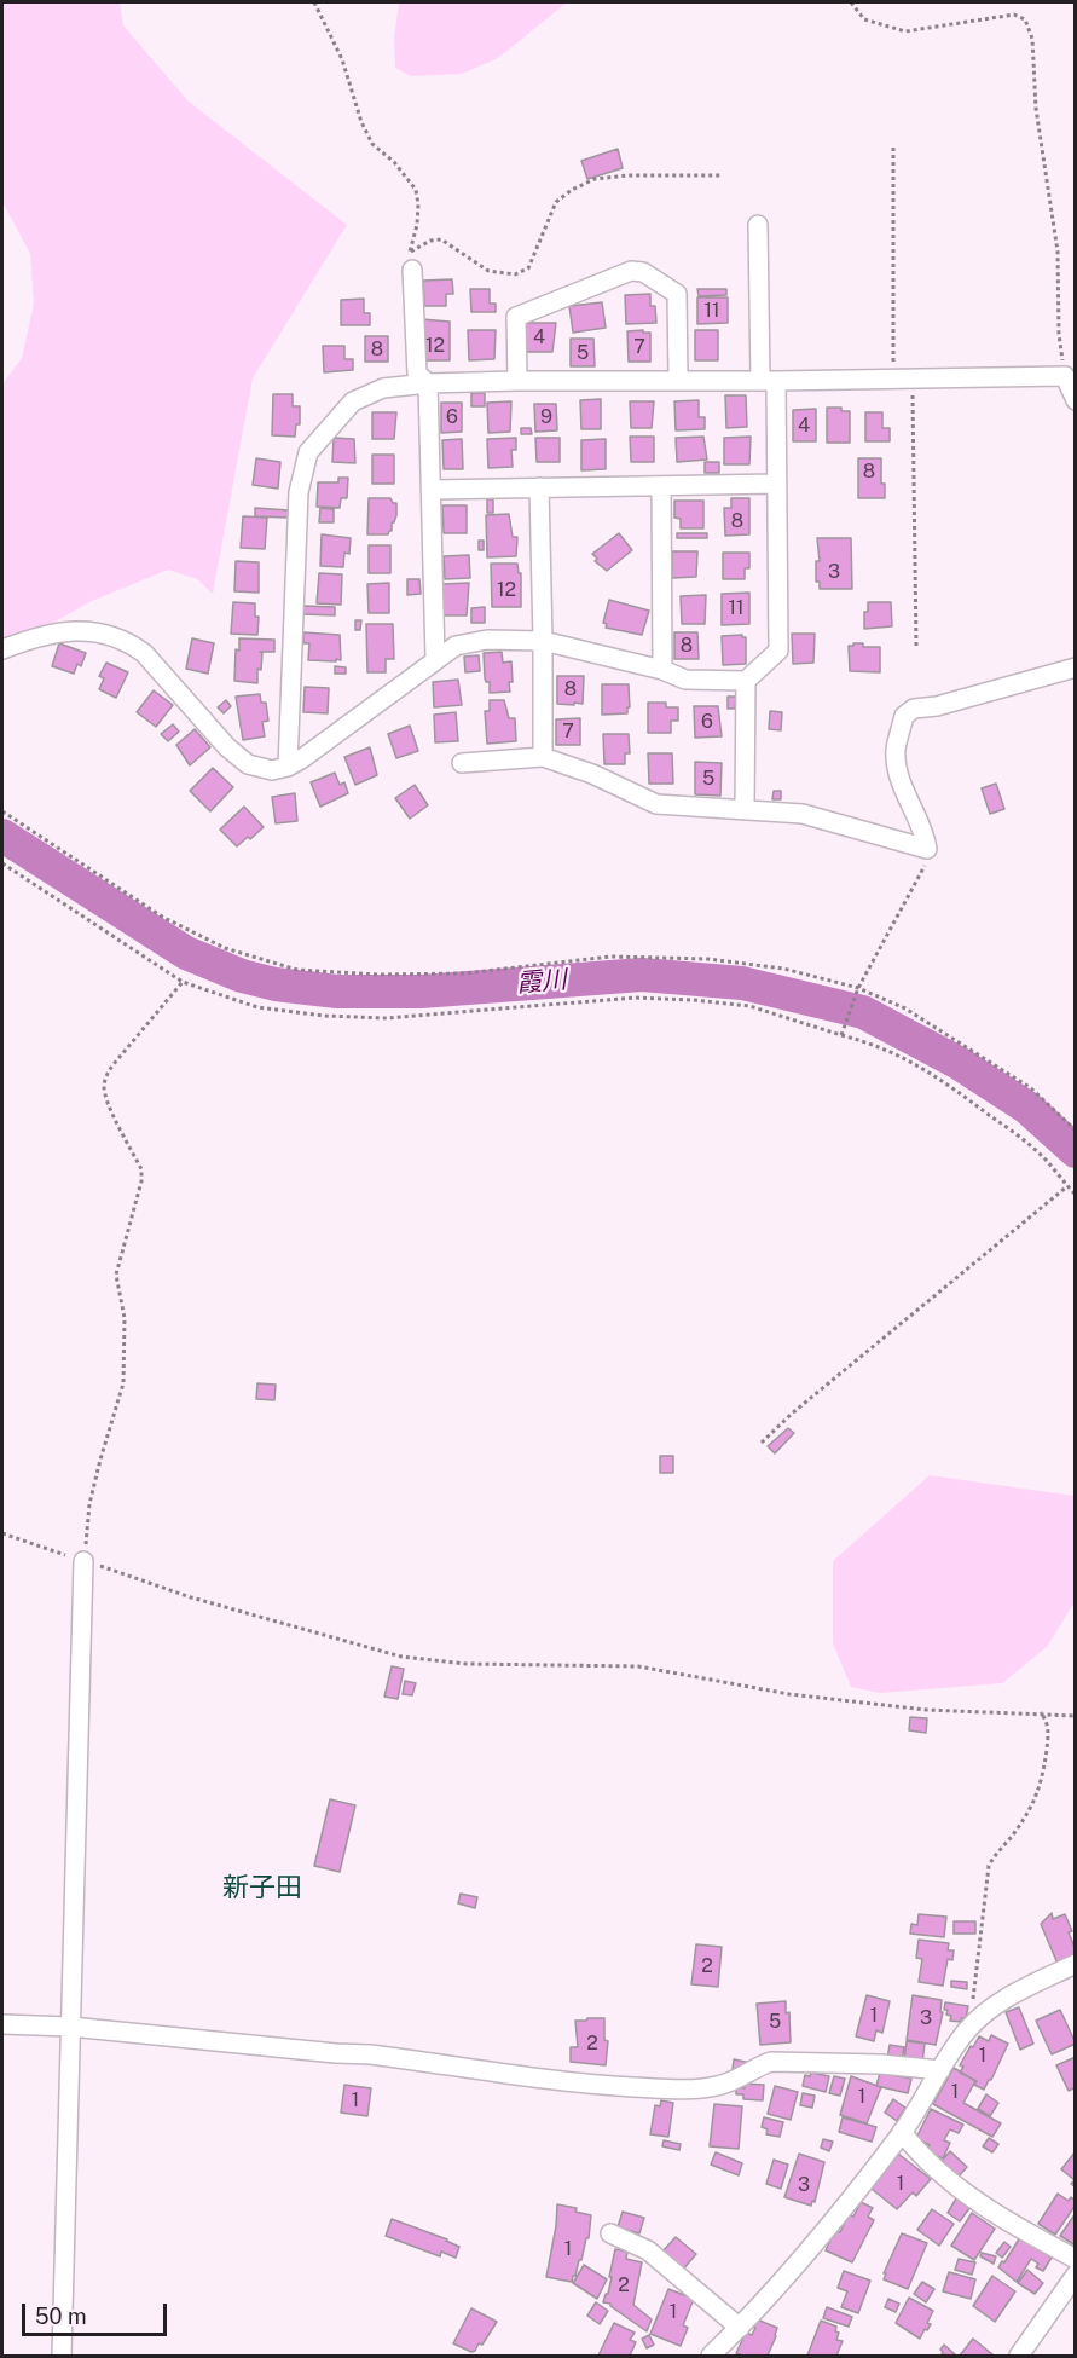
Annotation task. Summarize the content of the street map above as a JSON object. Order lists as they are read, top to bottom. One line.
{"districts":["新子田"],"water":["霞川"],"house_numbers":["11","4","12","7","8","5","6","9","4","8","8","3","12","11","8","8","6","7","5","2","1","3","5","2","1","1","1","1","1","3","1","2","1"],"scale_bar":"50 m"}
